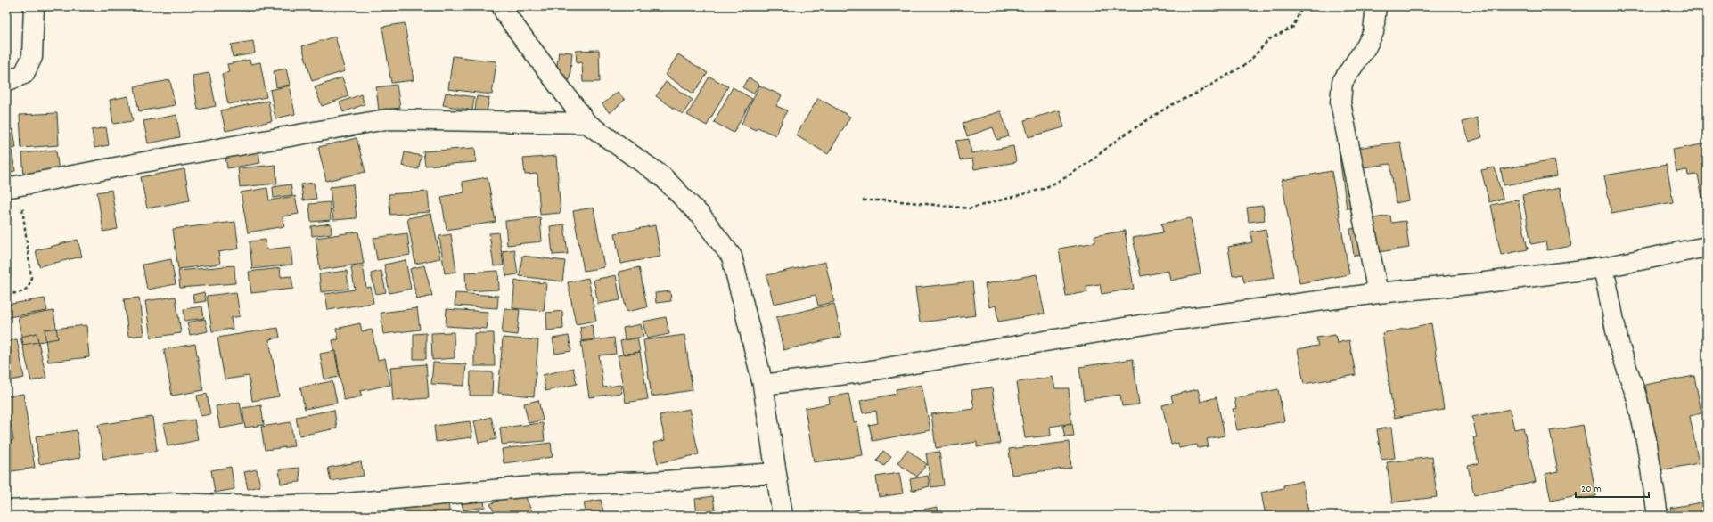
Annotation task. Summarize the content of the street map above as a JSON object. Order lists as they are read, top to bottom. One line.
{"scale_bar":"20 m"}
